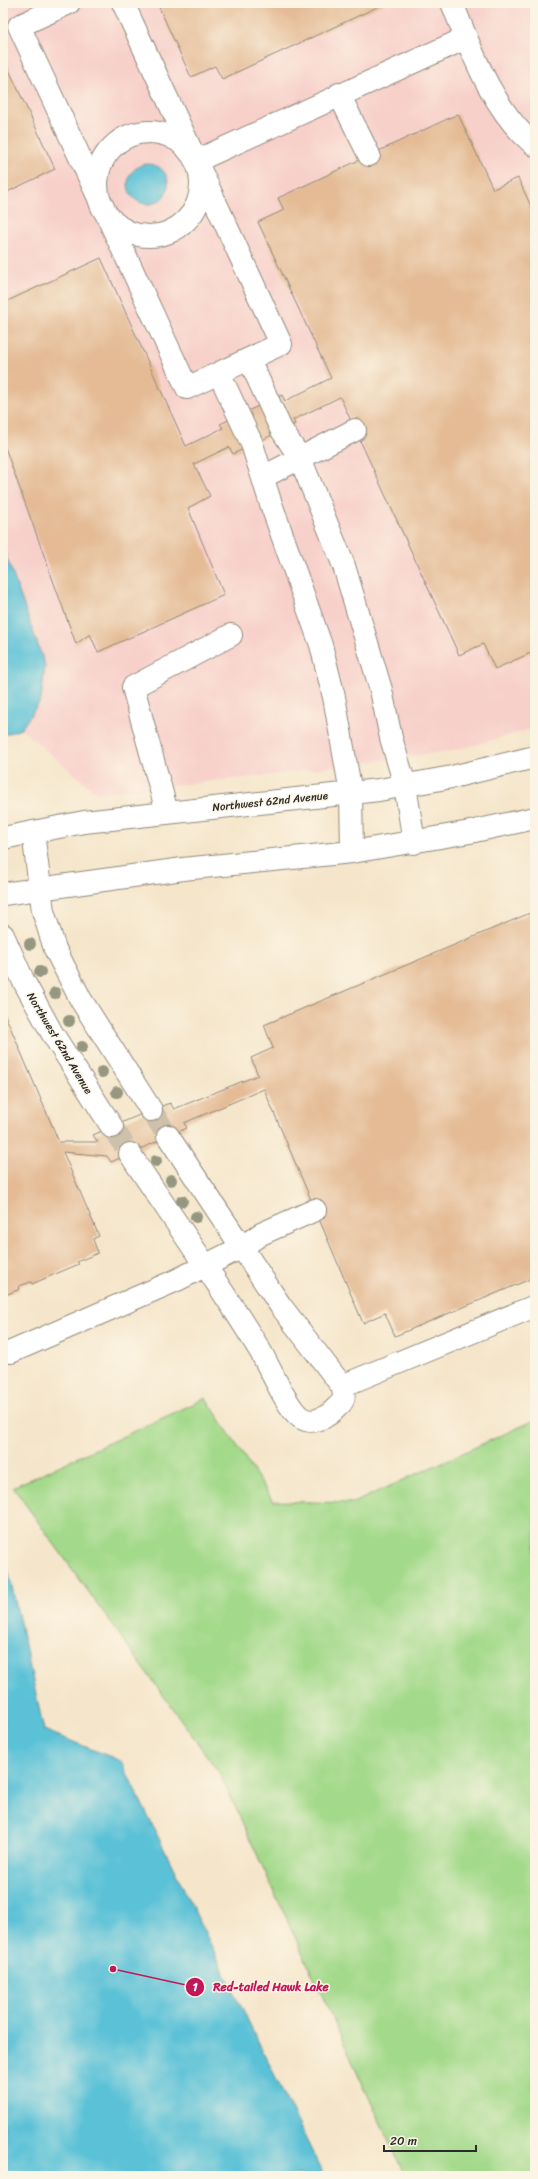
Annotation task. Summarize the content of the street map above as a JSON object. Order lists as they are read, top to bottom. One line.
{"streets":{"street":["Northwest 62nd Avenue"]},"places":["Red-tailed Hawk Lake"],"scale_bar":"20 m"}
